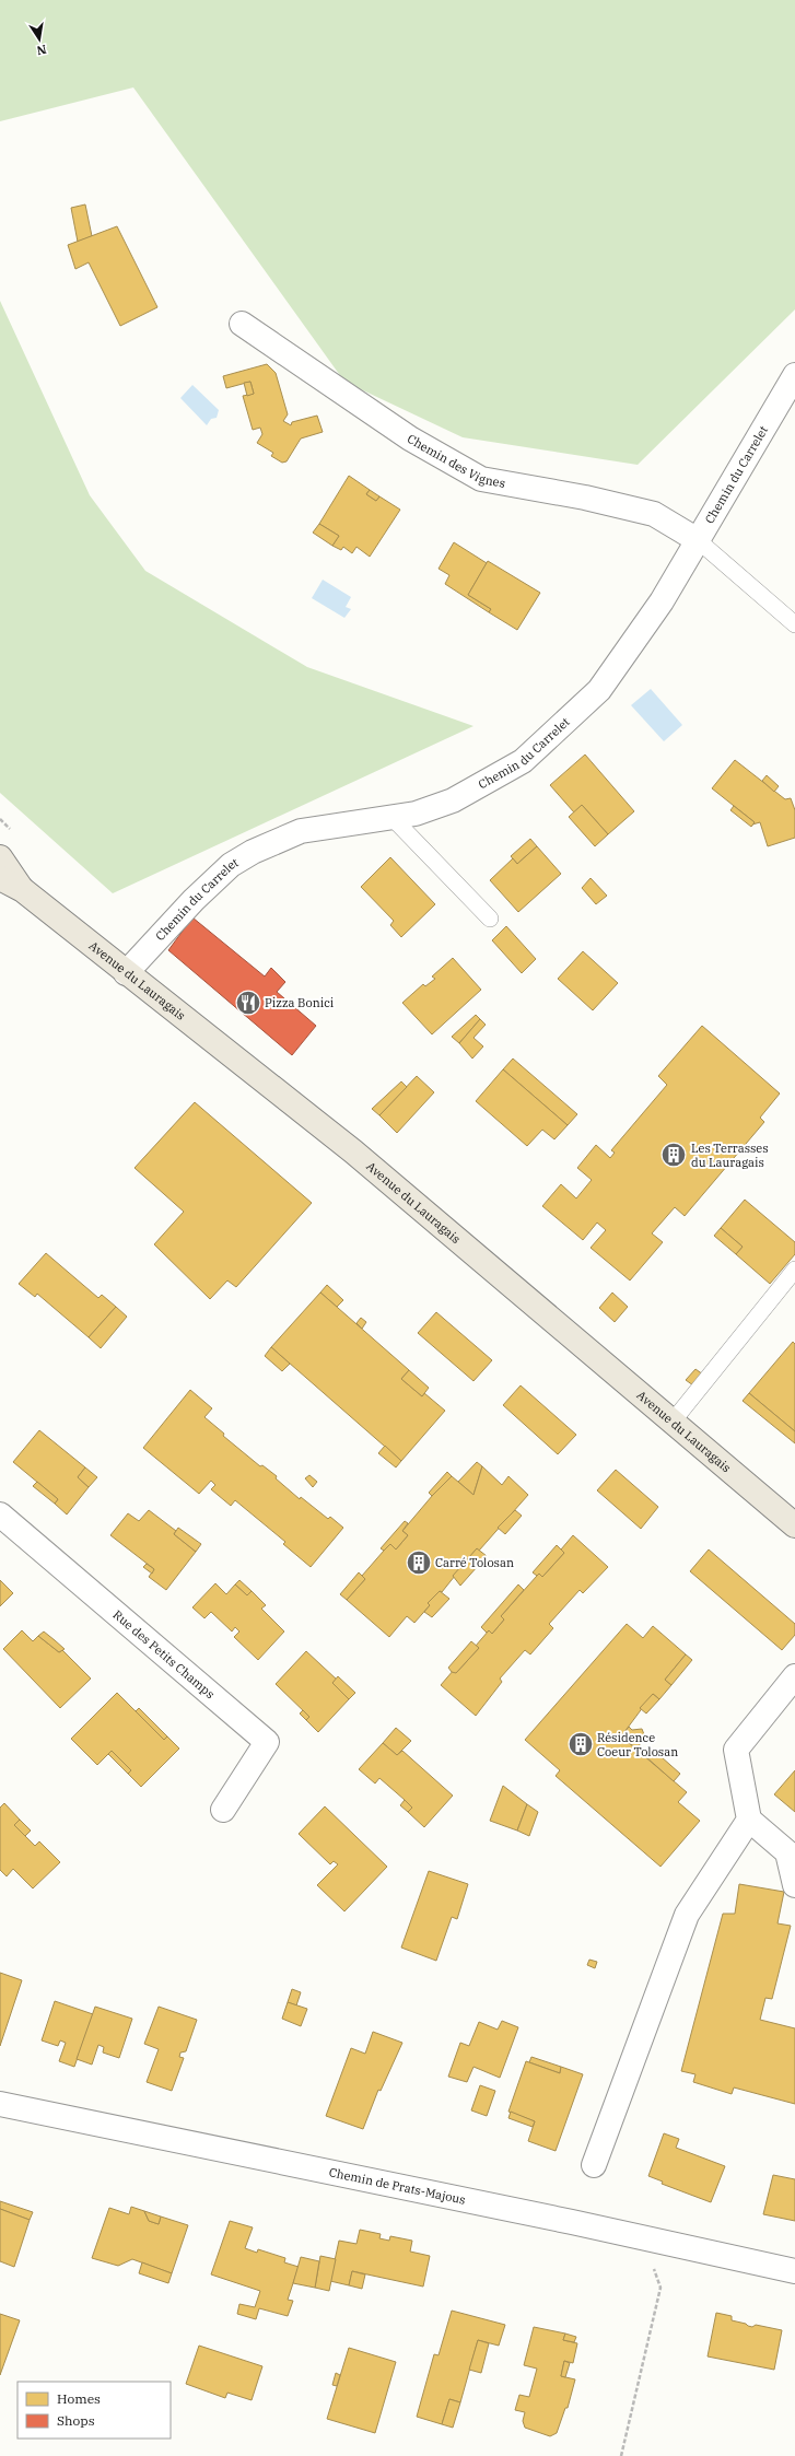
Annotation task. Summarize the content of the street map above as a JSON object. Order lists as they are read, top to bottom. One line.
{"streets":{"main road":["Avenue du Lauragais"],"street":["Chemin des Vignes","Chemin du Carrelet","Rue des Petits Champs","Chemin de Prats-Majous"]},"crossings":[["Chemin des Vignes","Chemin du Carrelet"],["Chemin du Carrelet","Avenue du Lauragais"]],"places":{"restaurant":["Pizza Bonici"],"building":["Les Terrasses du Lauragais","Carré Tolosan","Résidence Coeur Tolosan"]},"legend":["Homes","Shops"],"north":"bottom"}
